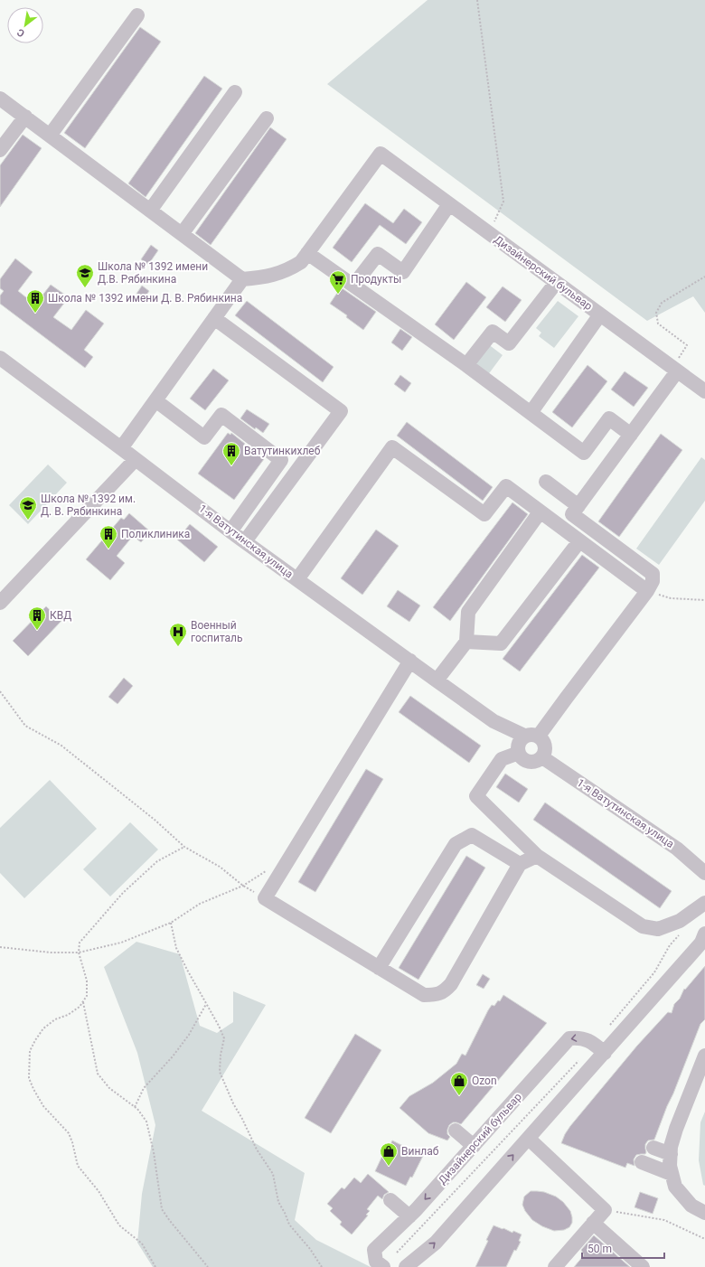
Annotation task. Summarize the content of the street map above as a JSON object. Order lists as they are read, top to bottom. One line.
{"streets":{"street":["Дизайнерский бульвар","1-я Ватутинская улица"]},"places":{"school or university":["Школа № 1392 имени Д.В. Рябинкина","Школа № 1392 им. Д. В. Рябинкина"],"supermarket":["Продукты"],"building":["Школа № 1392 имени Д. В. Рябинкина","Ватутинкихлеб","Поликлиника","КВД"],"hospital":["Военный госпиталь"],"shop":["Ozon","Винлаб"]},"scale_bar":"50 m","north":"bottom left"}
